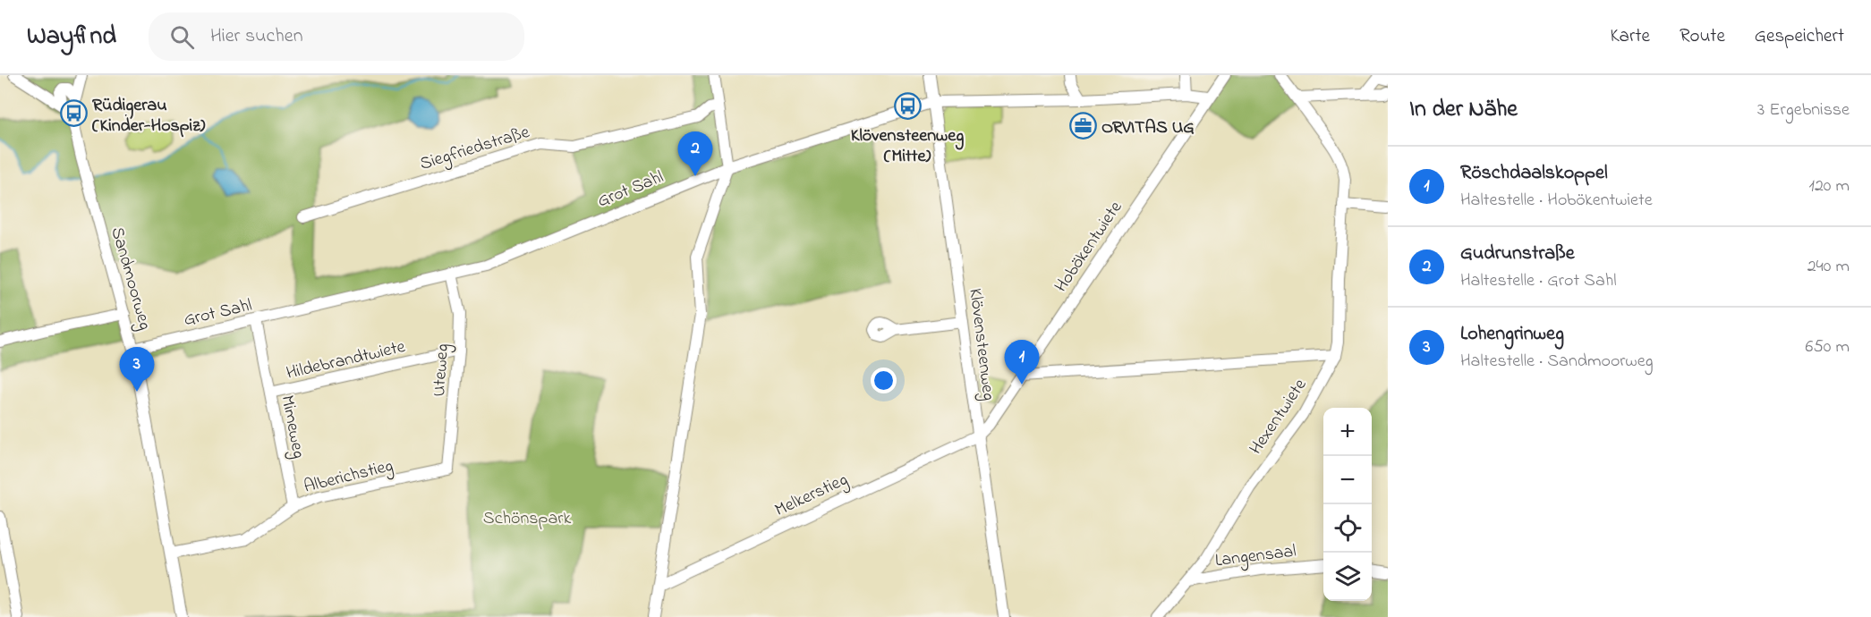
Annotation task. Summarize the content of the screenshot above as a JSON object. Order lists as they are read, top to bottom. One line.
{"streets":{"street":["Siegfriedstraße","Grot Sahl","Hobökentwiete","Sandmoorweg","Klövensteenweg","Hildebrandtwiete","Uteweg","Hexentwiete","Mimeweg","Alberichstieg","Melkerstieg","Langensaal"]},"crossings":[["Grot Sahl","Hobökentwiete"],["Grot Sahl","Sandmoorweg"],["Grot Sahl","Klövensteenweg"],["Grot Sahl","Uteweg"],["Grot Sahl","Mimeweg"],["Hobökentwiete","Klövensteenweg"],["Hobökentwiete","Melkerstieg"],["Sandmoorweg","Alberichstieg"],["Klövensteenweg","Melkerstieg"],["Hildebrandtwiete","Uteweg"],["Hildebrandtwiete","Mimeweg"],["Uteweg","Alberichstieg"],["Hexentwiete","Langensaal"],["Mimeweg","Alberichstieg"]],"parks":["Schönspark"],"places":{"bus stop":["Klövensteenweg (Mitte)","Rüdigerau (Kinder-Hospiz)"],"office":["ORVITAS UG"]},"page":{"header":"Wayfind","search":"Hier suchen","nav":["Karte","Route","Gespeichert"],"heading":["In der Nähe","3 Ergebnisse"],"pins":["2","1","3"],"list":[{"mark":"1","name":"Röschdaalskoppel","note":"Haltestelle · Hobökentwiete","value":"120 m"},{"mark":"2","name":"Gudrunstraße","note":"Haltestelle · Grot Sahl","value":"240 m"},{"mark":"3","name":"Lohengrinweg","note":"Haltestelle · Sandmoorweg","value":"650 m"}],"map_buttons":["+","−"]}}
